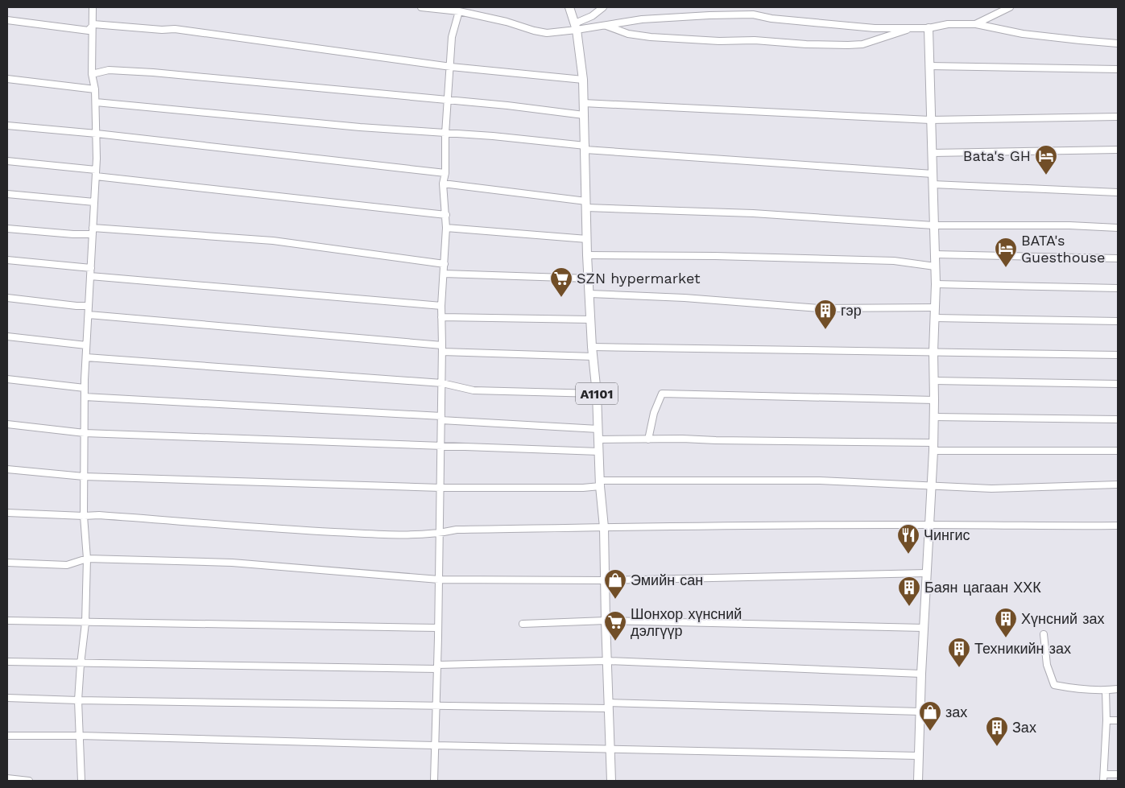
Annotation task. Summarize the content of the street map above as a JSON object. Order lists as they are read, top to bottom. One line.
{"streets":{"main road":["A1101"]},"places":{"hotel":["Bata's GH","BATA's Guesthouse"],"supermarket":["SZN hypermarket","Шонхор хүнсний дэлгүүр"],"building":["гэр","Баян цагаан ХХК","Хүнсний зах","Техникийн зах","Зах"],"restaurant":["Чингис"],"shop":["Эмийн сан","зах"]}}
